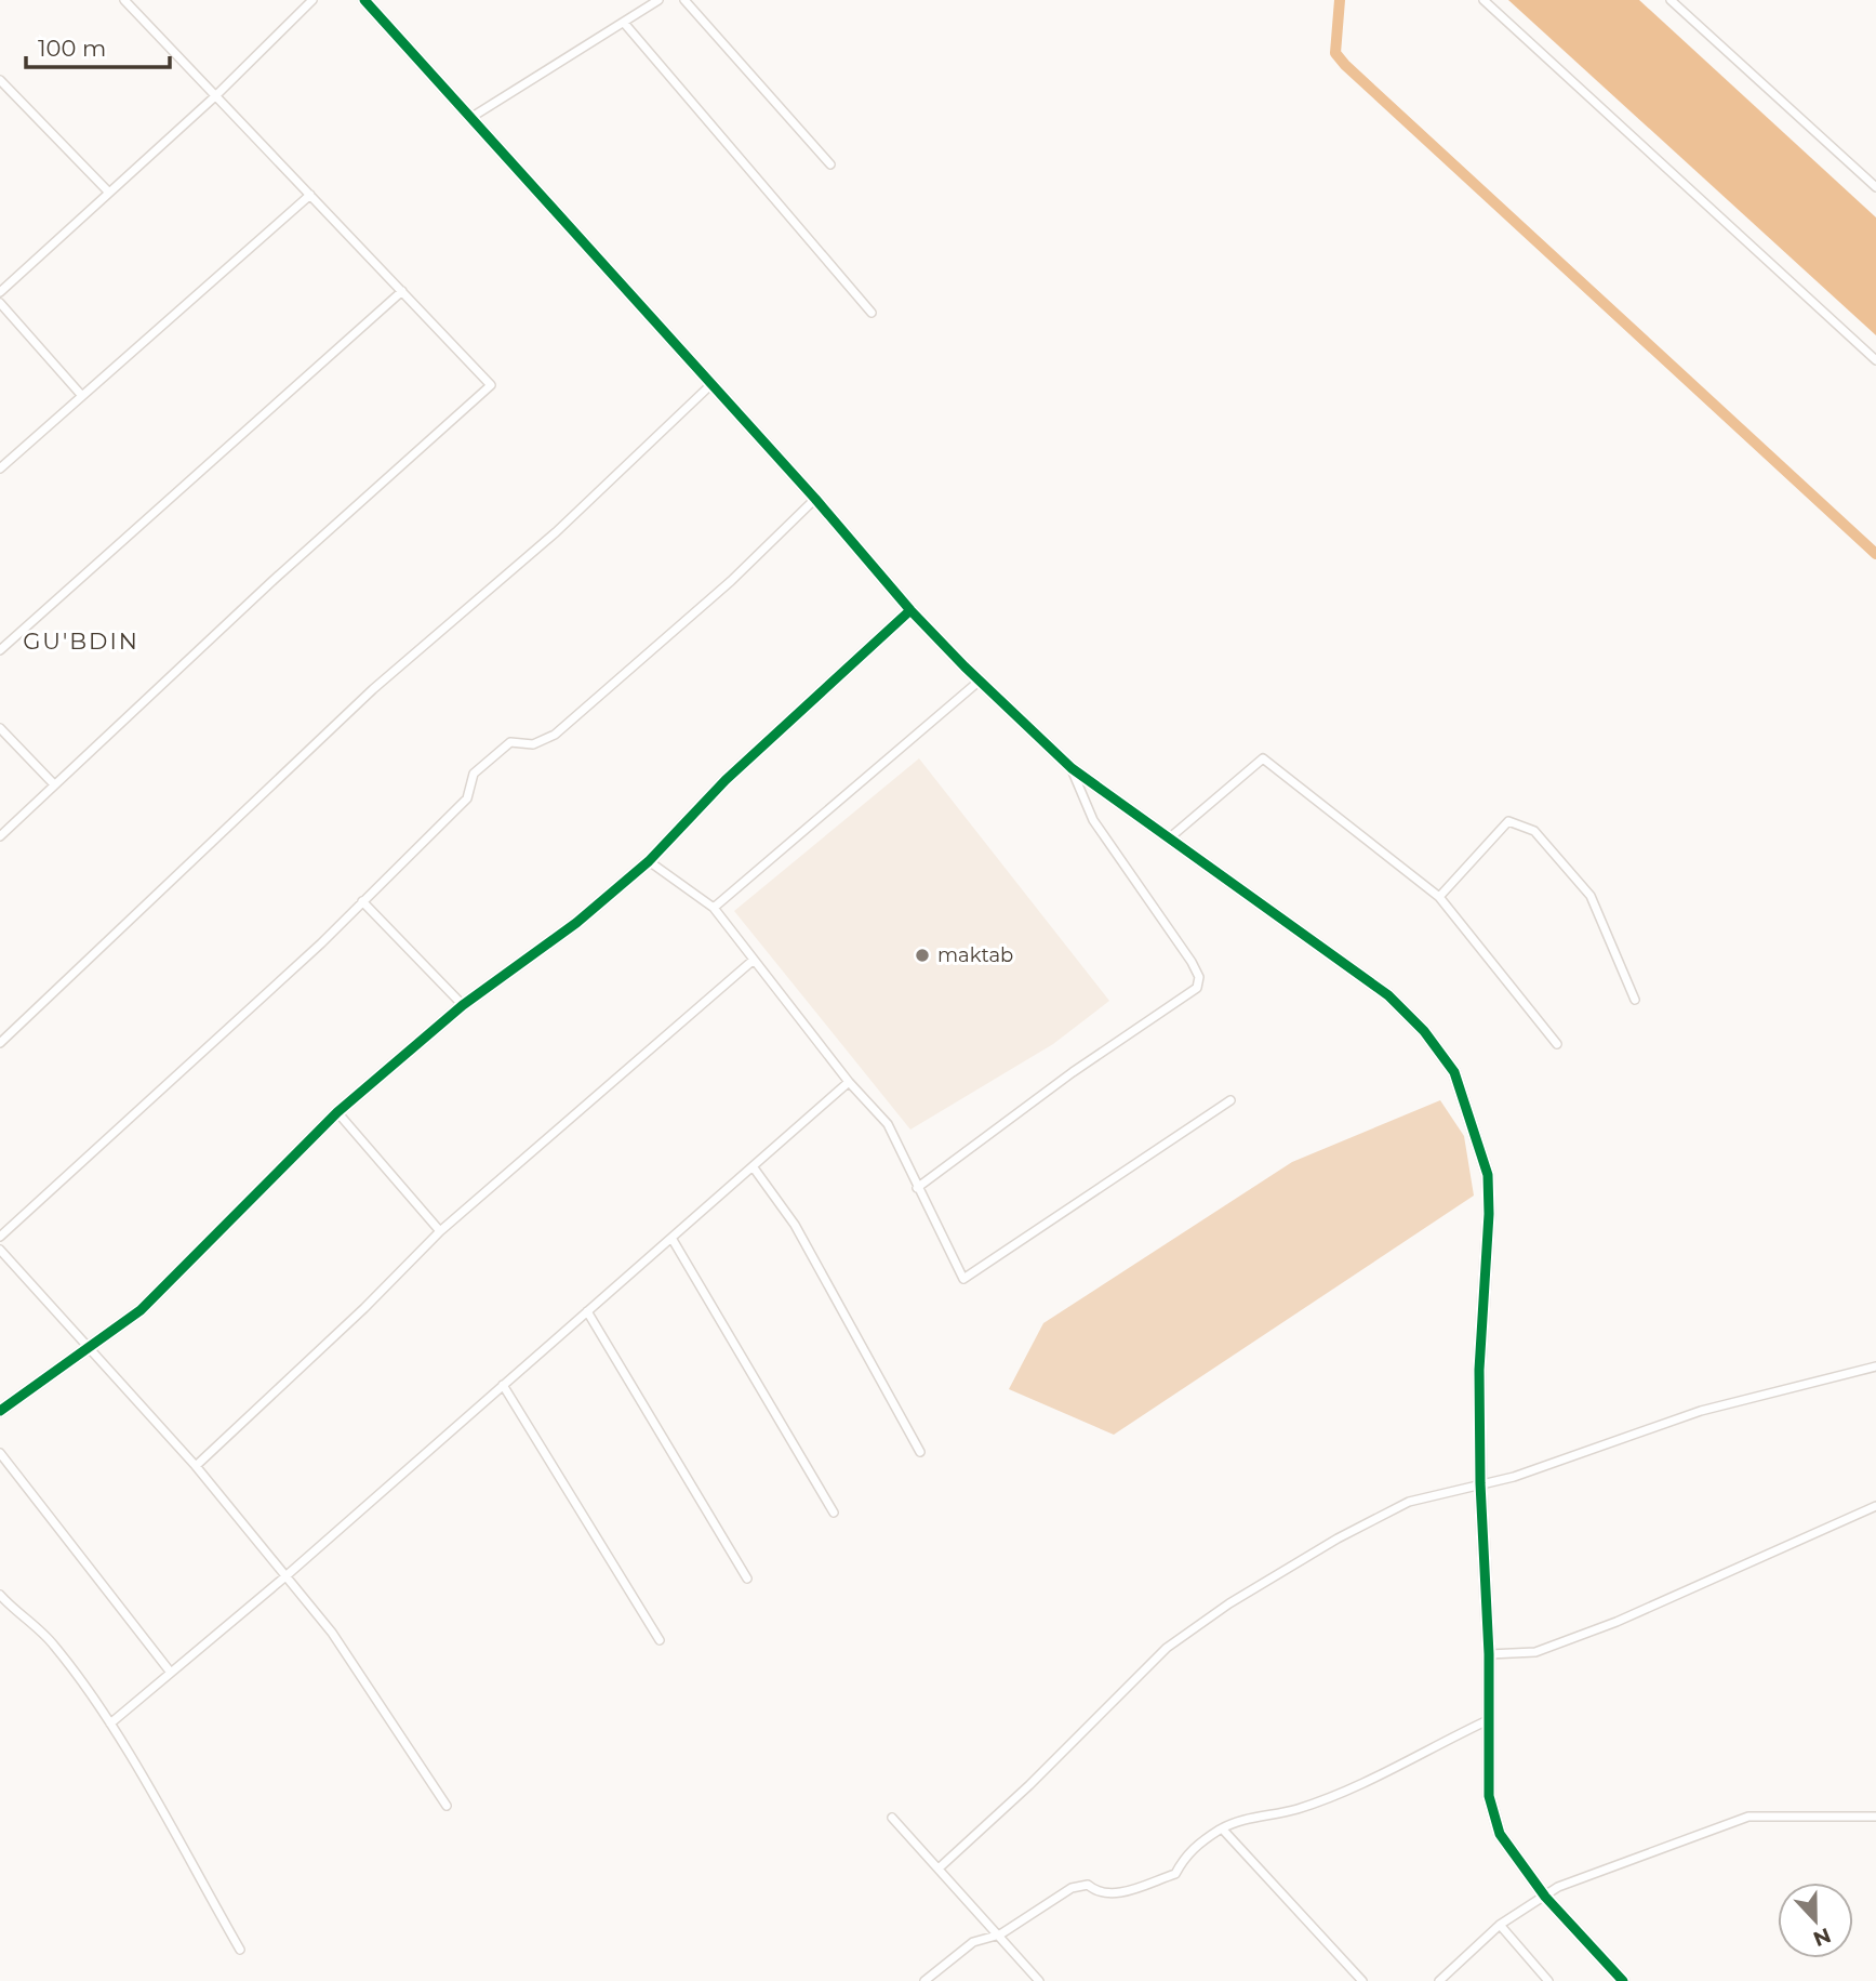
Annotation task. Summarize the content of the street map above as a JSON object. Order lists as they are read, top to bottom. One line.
{"districts":["GU'BDIN"],"places":["maktab"],"scale_bar":"100 m","north":"bottom"}
